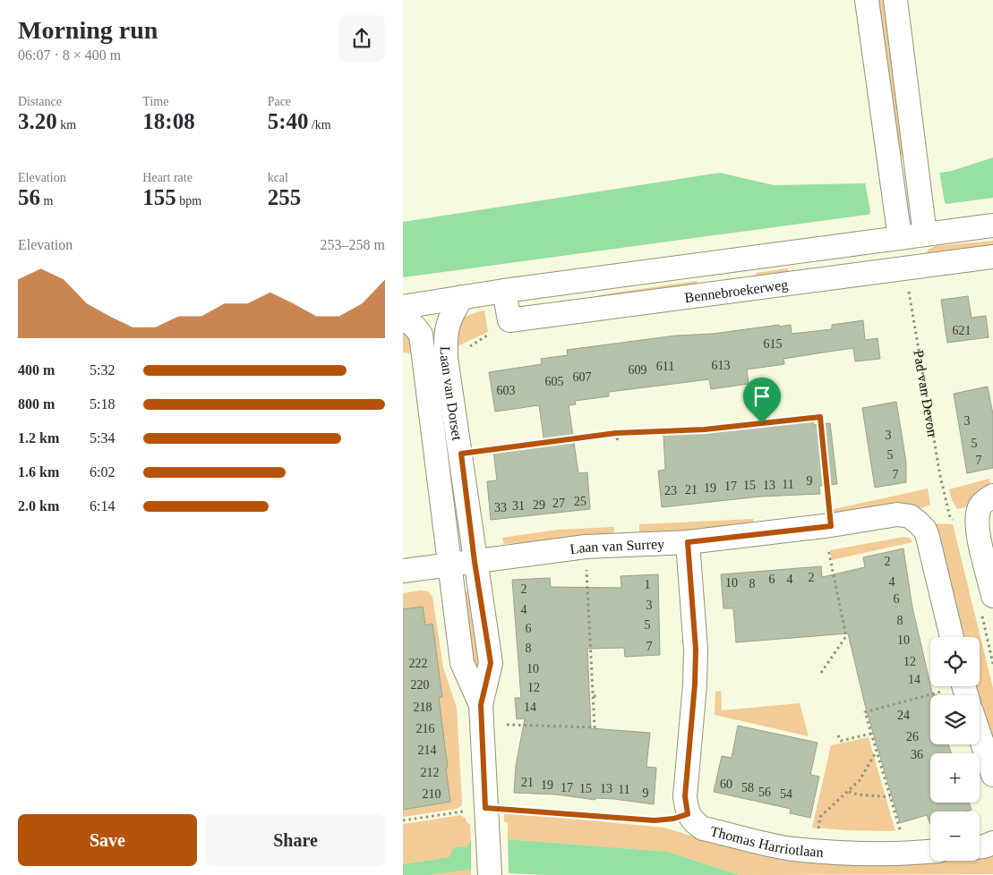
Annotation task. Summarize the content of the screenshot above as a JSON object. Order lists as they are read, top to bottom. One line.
{"streets":{"street":["Bennebroekerweg","Laan van Dorset","Laan van Surrey","Thomas Harriotlaan"],"path":["Pad van Devon"]},"crossings":[["Bennebroekerweg","Laan van Dorset"],["Bennebroekerweg","Pad van Devon"],["Laan van Dorset","Laan van Surrey"]],"house_numbers":["621","615","613","611","609","607","605","603","3","3","5","5","7","7","9","11","15","13","17","19","21","23","25","27","29","31","33","2","2","6","4","4","10","8","1","2","6","3","4","8","5","6","10","7","8","12","222","10","14","220","12","218","14","24","216","26","214","36","212","21","60","19","17","58","15","13","11","56","9","210","54"],"page":{"heading":["Morning run","06:07 · 8 × 400 m"],"stats":[["Distance","3.20 km"],["Time","18:08"],["Pace","5:40 /km"],["Elevation","56 m"],["Heart rate","155 bpm"],["kcal","255"]],"chart":["Elevation","253–258 m"],"list":[{"name":"400 m","note":"5:32"},{"name":"800 m","note":"5:18"},{"name":"1.2 km","note":"5:34"},{"name":"1.6 km","note":"6:02"},{"name":"2.0 km","note":"6:14"}],"map_buttons":["+","−"],"buttons":["Save","Share"]}}
